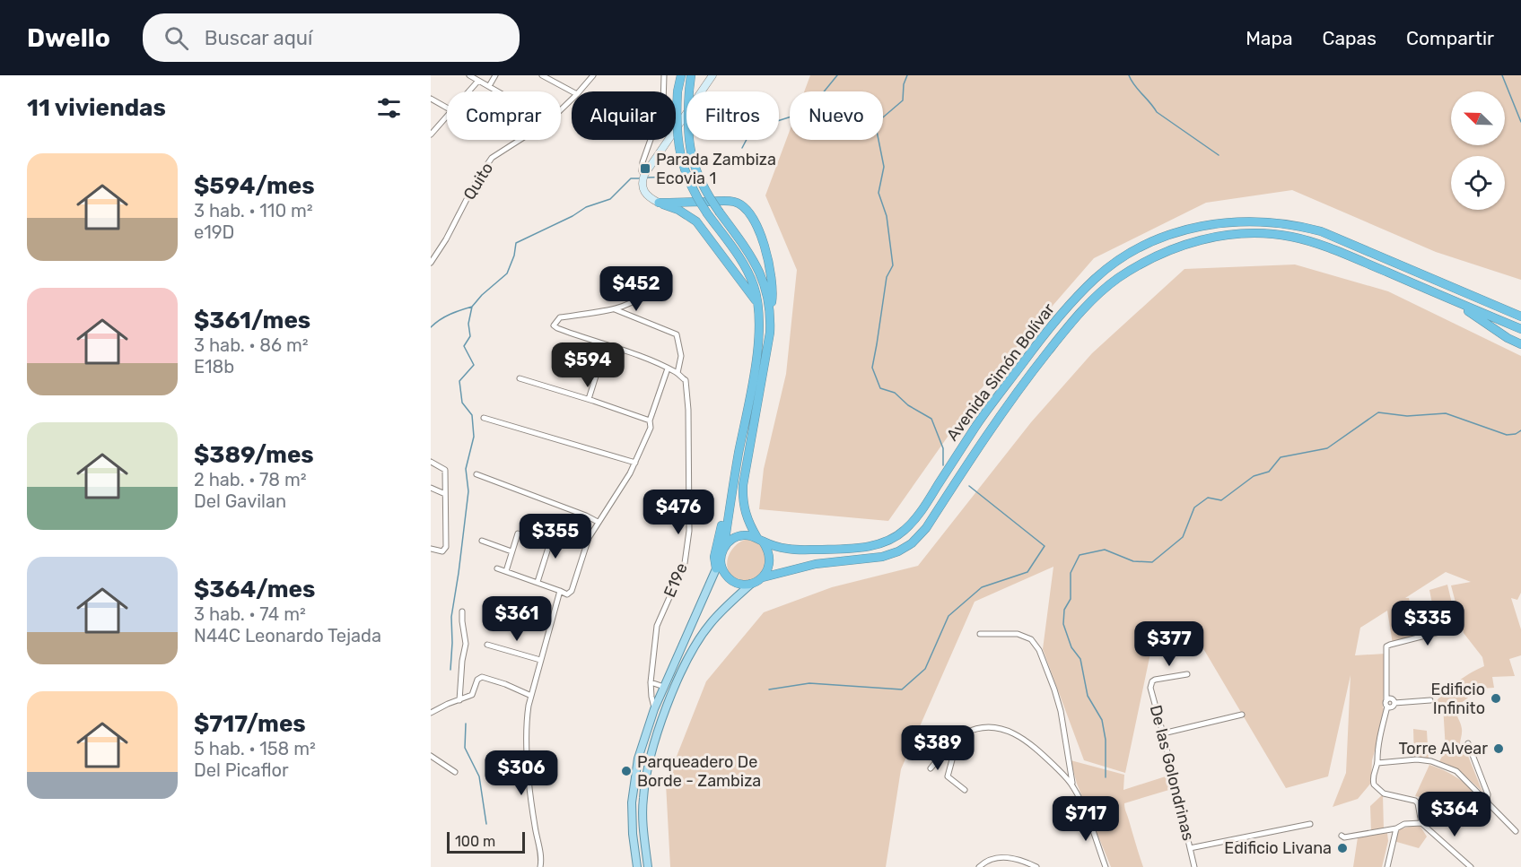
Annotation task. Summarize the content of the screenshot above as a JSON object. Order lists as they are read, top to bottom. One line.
{"streets":{"highway":["Avenida Simón Bolívar"],"street":["Quito","E19e","De las Golondrinas"]},"places":{"transit":["Parada Zambiza Ecovia 1"],"other":["Edificio Infinito","Torre Alvear","Parqueadero De Borde - Zambiza","Edificio Livana"]},"scale_bar":"100 m","north":"top left","page":{"header":"Dwello","search":"Buscar aquí","nav":["Mapa","Capas","Compartir"],"heading":"11 viviendas","chip":["Comprar","Alquilar","Filtros","Nuevo"],"list":[{"name":"$594/mes","note":"3 hab. · 110 m² · e19D"},{"name":"$361/mes","note":"3 hab. · 86 m² · E18b"},{"name":"$389/mes","note":"2 hab. · 78 m² · Del Gavilan"},{"name":"$364/mes","note":"3 hab. · 74 m² · N44C Leonardo Tejada"},{"name":"$717/mes","note":"5 hab. · 158 m² · Del Picaflor"}],"price":["$452","$594","$476","$355","$361","$335","$377","$389","$306","$364","$717"],"scale":"100 m"}}
